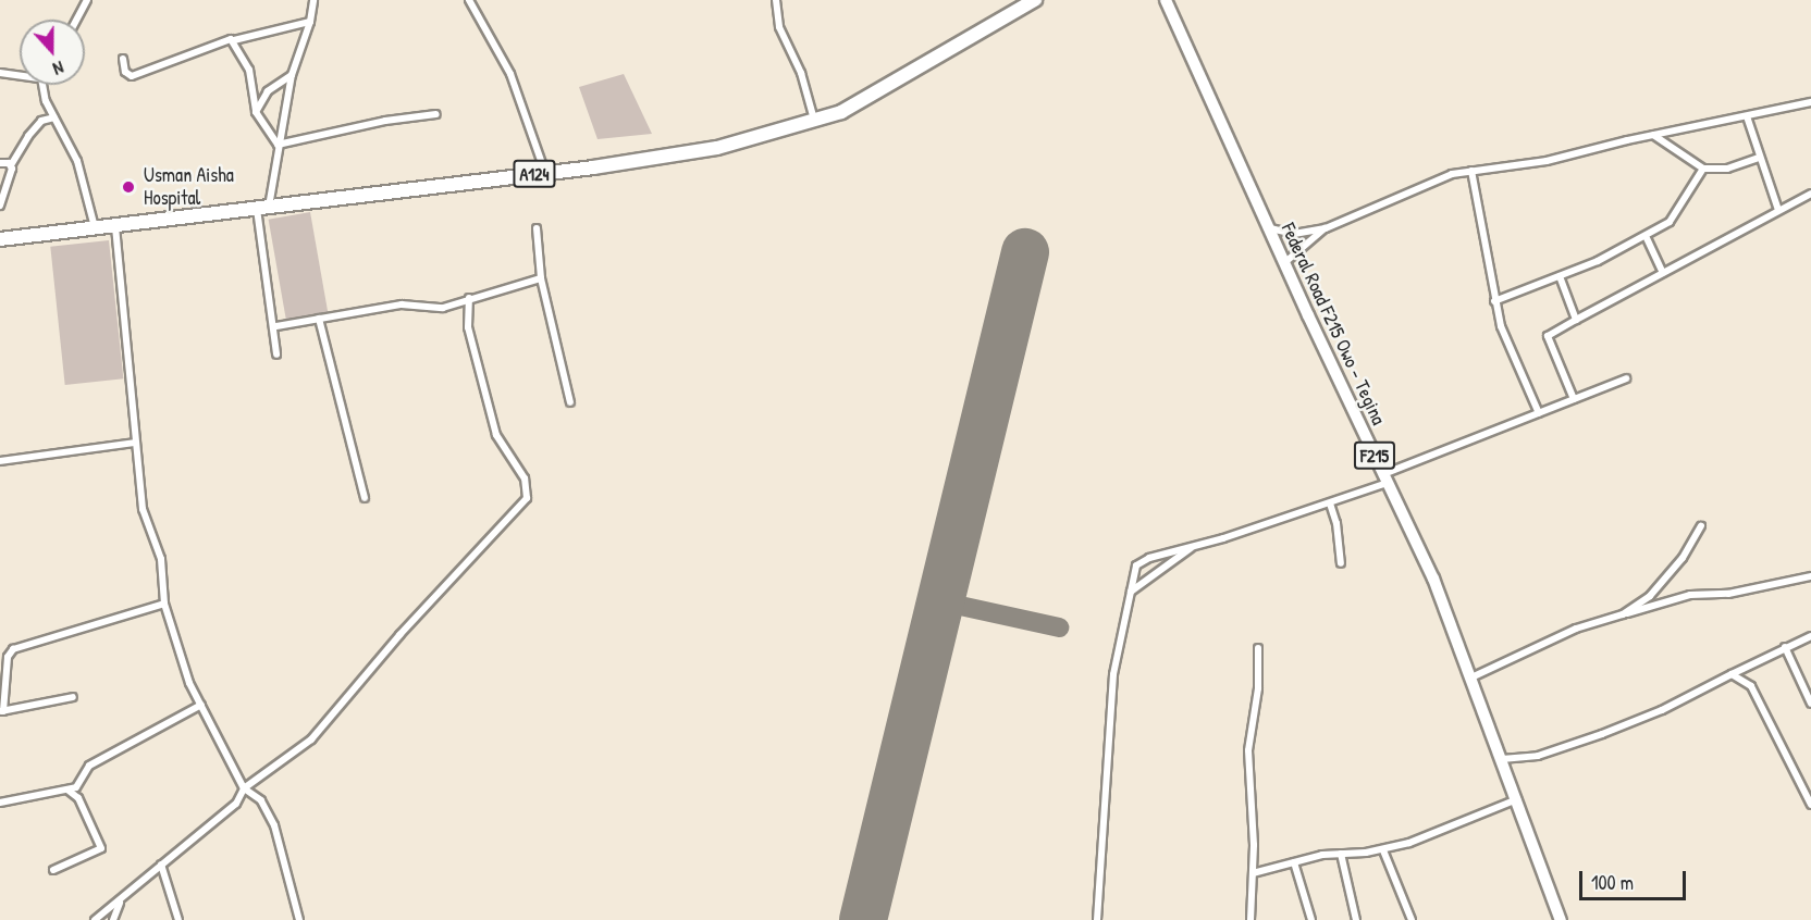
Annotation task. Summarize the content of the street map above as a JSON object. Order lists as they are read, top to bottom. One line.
{"streets":{"highway":["A124"],"main road":["Federal Road F215 Owo - Tegina","F215"]},"places":["Usman Aisha Hospital"],"scale_bar":"100 m","north":"bottom"}
